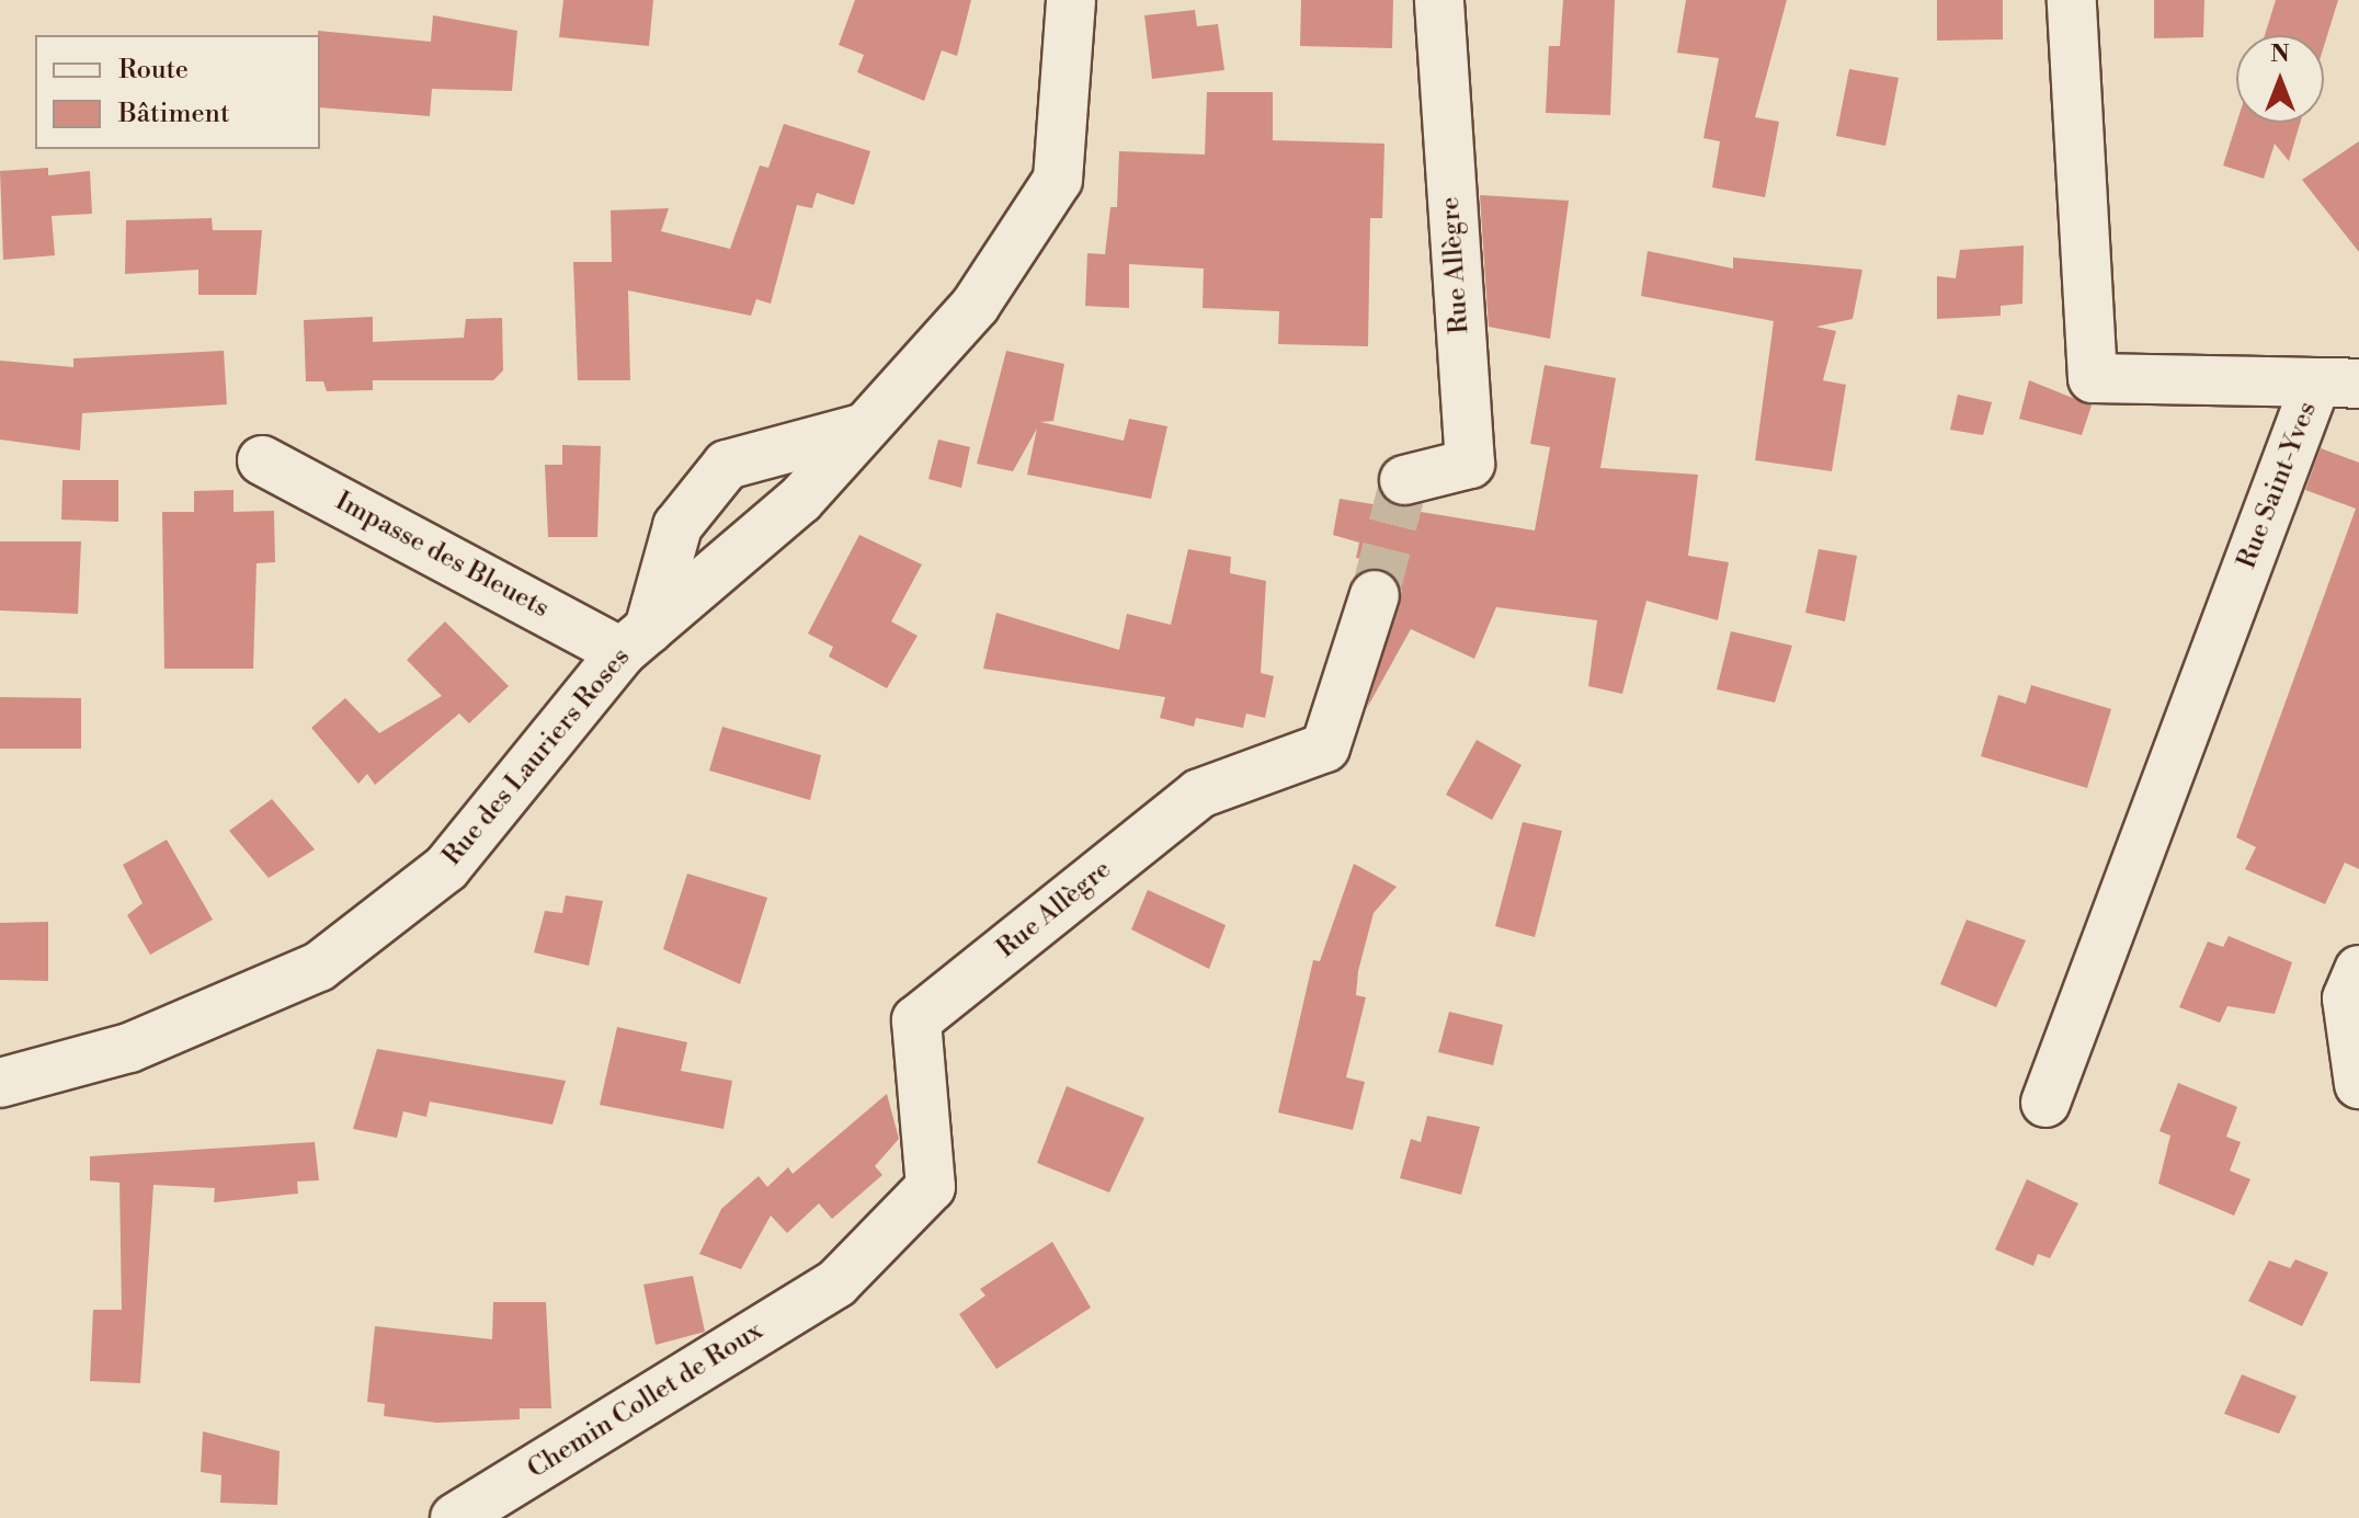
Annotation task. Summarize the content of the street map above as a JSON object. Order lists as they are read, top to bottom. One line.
{"streets":{"street":["Rue Allègre","Rue Saint-Yves","Impasse des Bleuets","Rue des Lauriers Roses","Chemin Collet de Roux"]},"crossings":[["Rue Allègre","Chemin Collet de Roux"],["Impasse des Bleuets","Rue des Lauriers Roses"]],"legend":["Route","Bâtiment"],"north":"top"}
